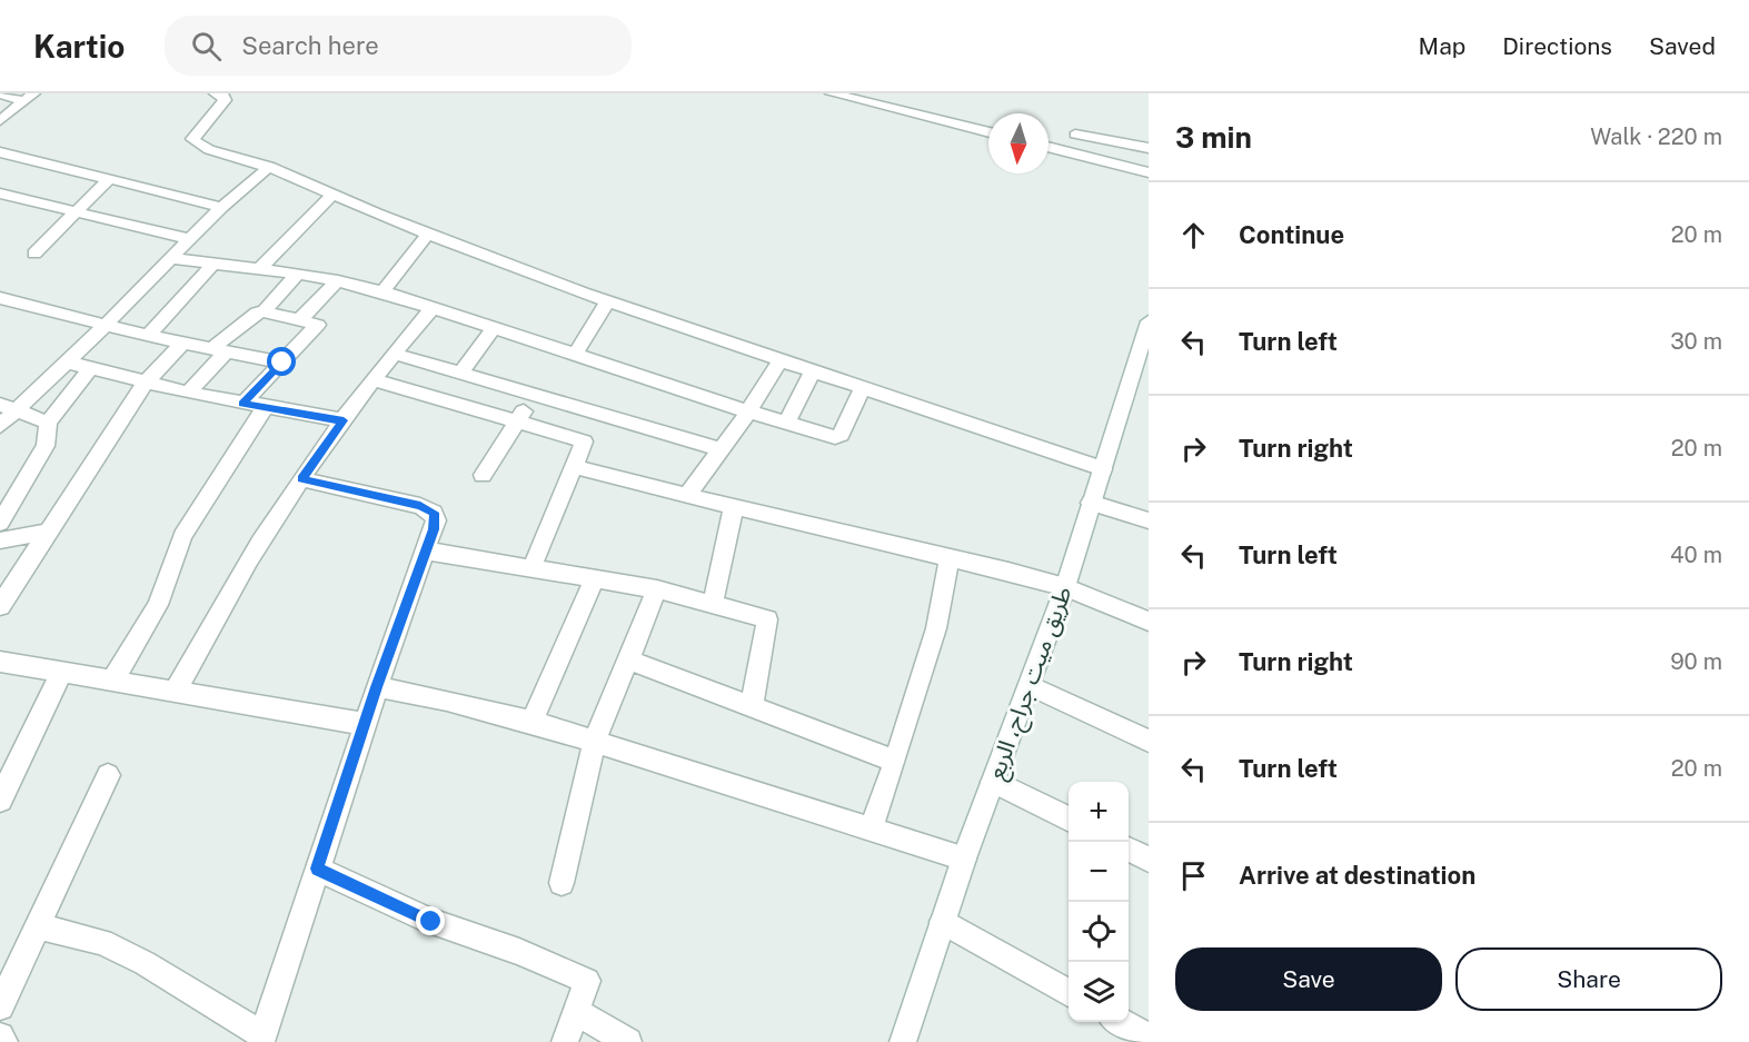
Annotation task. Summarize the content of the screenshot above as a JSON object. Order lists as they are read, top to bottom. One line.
{"streets":{"street":["طريق ميت جراح، الربع"]},"north":"bottom","page":{"header":"Kartio","search":"Search here","nav":["Map","Directions","Saved"],"heading":["3 min","Walk · 220 m"],"list":[["Continue","20 m"],["Turn left","30 m"],["Turn right","20 m"],["Turn left","40 m"],["Turn right","90 m"],["Turn left","20 m"],"Arrive at destination"],"map_buttons":["+","−"],"buttons":["Save","Share"]}}
